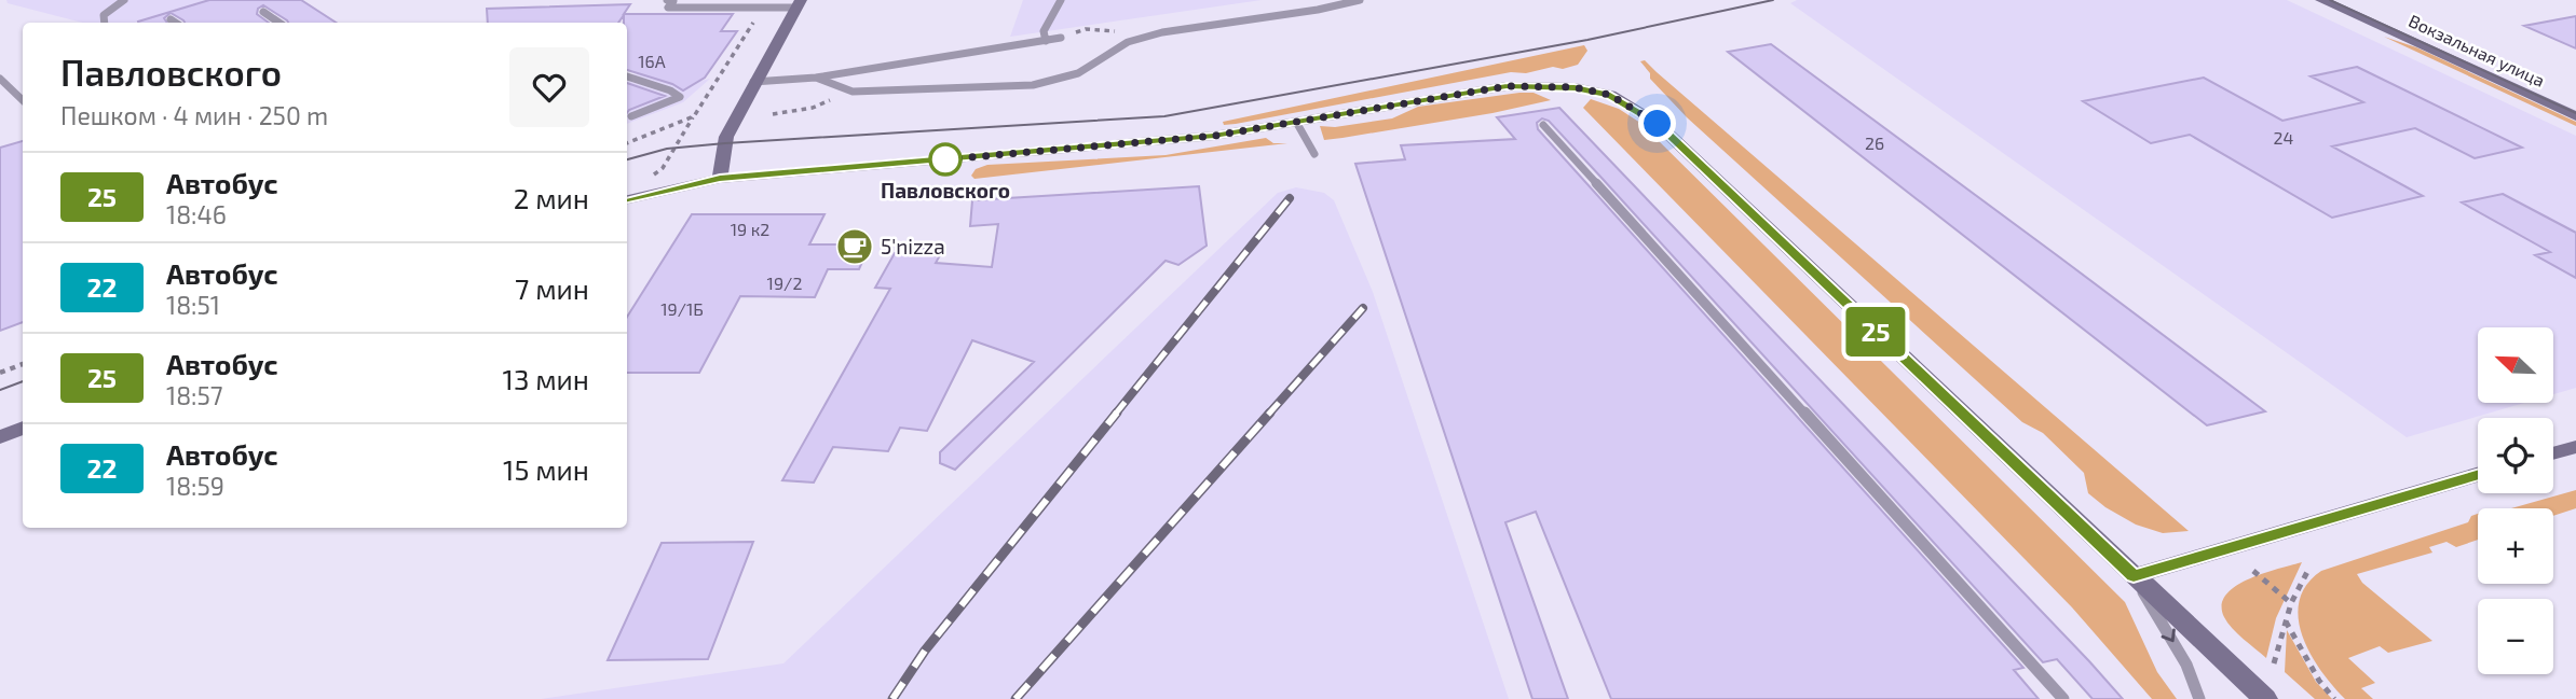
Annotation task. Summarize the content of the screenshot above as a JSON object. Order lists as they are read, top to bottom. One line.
{"streets":{"street":["Вокзальная улица"]},"places":{"other":["Павловского"],"cafe":["5'nizza"]},"lines":["bus line 25"],"house_numbers":["16А","24","26","19 к2","19/2","19/1Б"],"north":"top left","page":{"on_map":"25","heading":["Павловского","Пешком · 4 мин · 250 m"],"list":[{"mark":"25","name":"Автобус","note":"18:46","value":"2 мин"},{"mark":"22","name":"Автобус","note":"18:51","value":"7 мин"},{"mark":"25","name":"Автобус","note":"18:57","value":"13 мин"},{"mark":"22","name":"Автобус","note":"18:59","value":"15 мин"}],"map_buttons":["+","−"]}}
